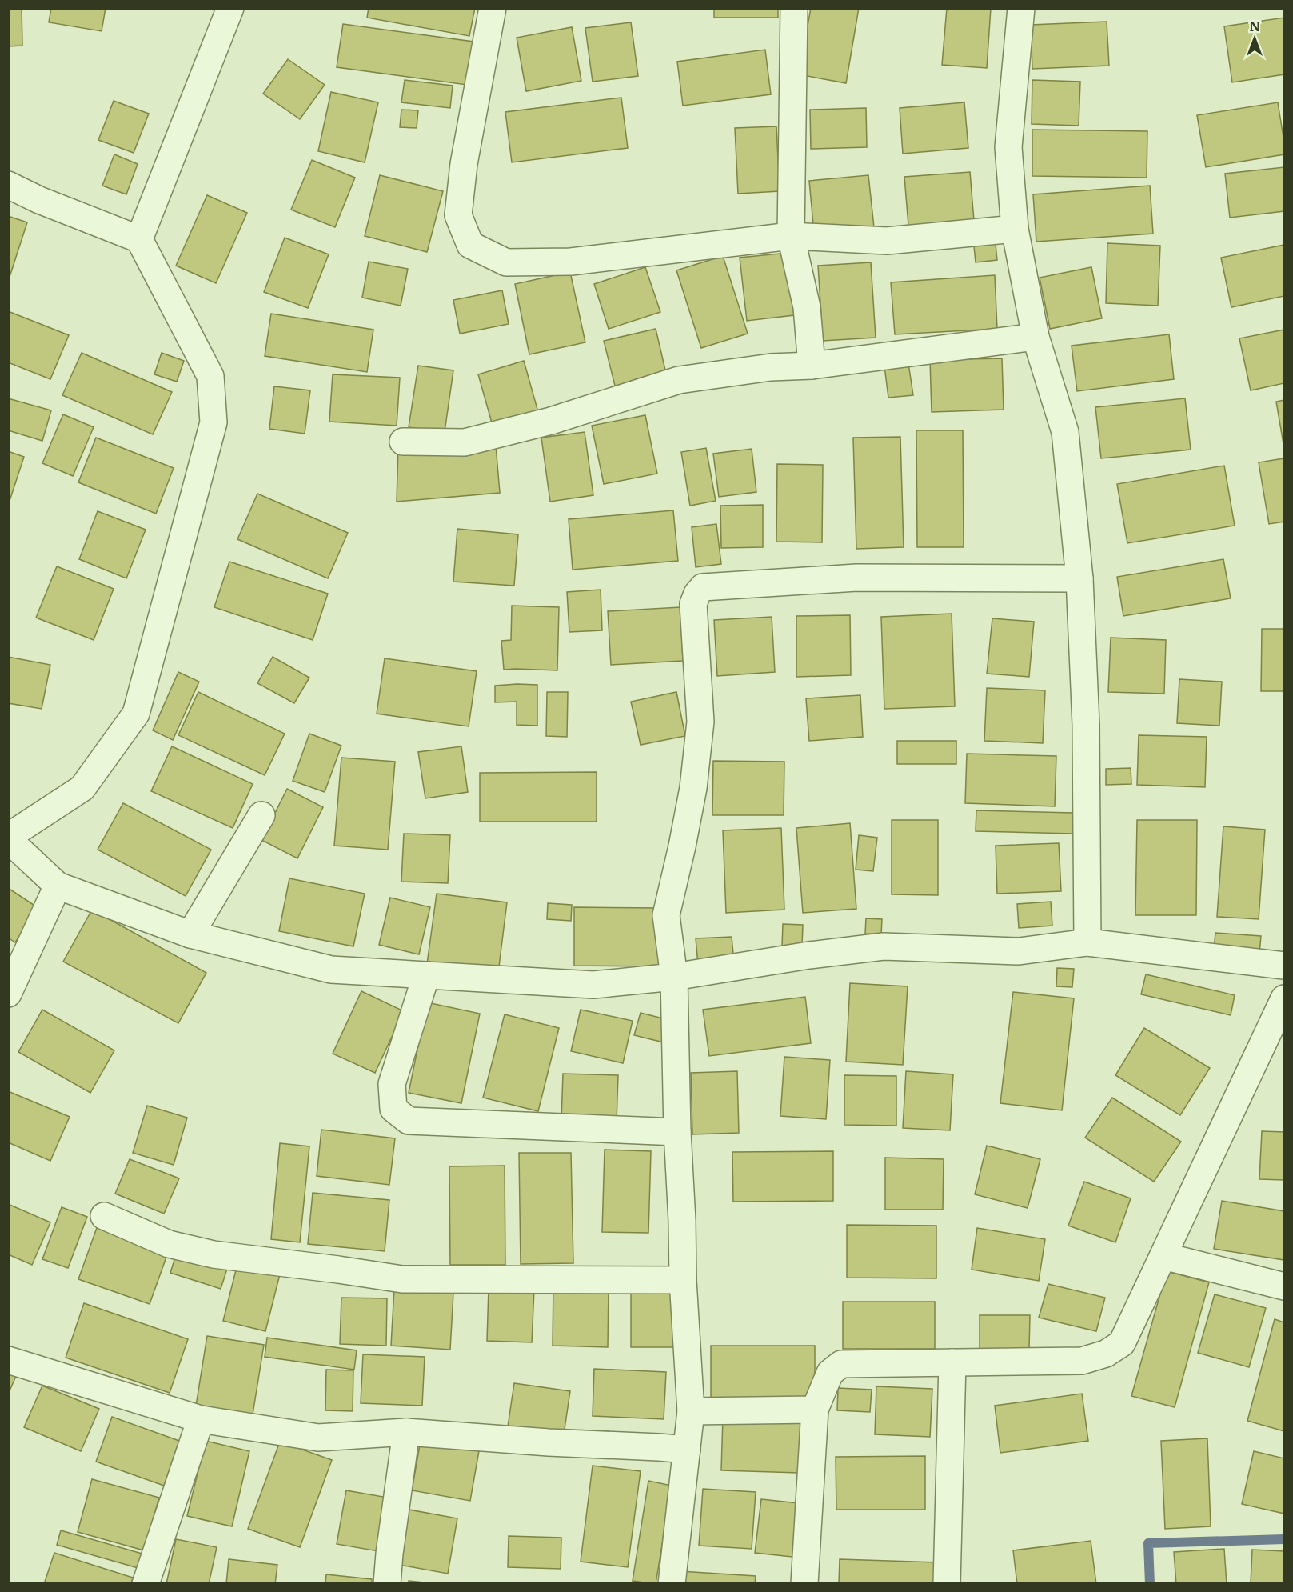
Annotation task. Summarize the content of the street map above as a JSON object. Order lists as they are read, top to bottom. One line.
{"north":"top"}
